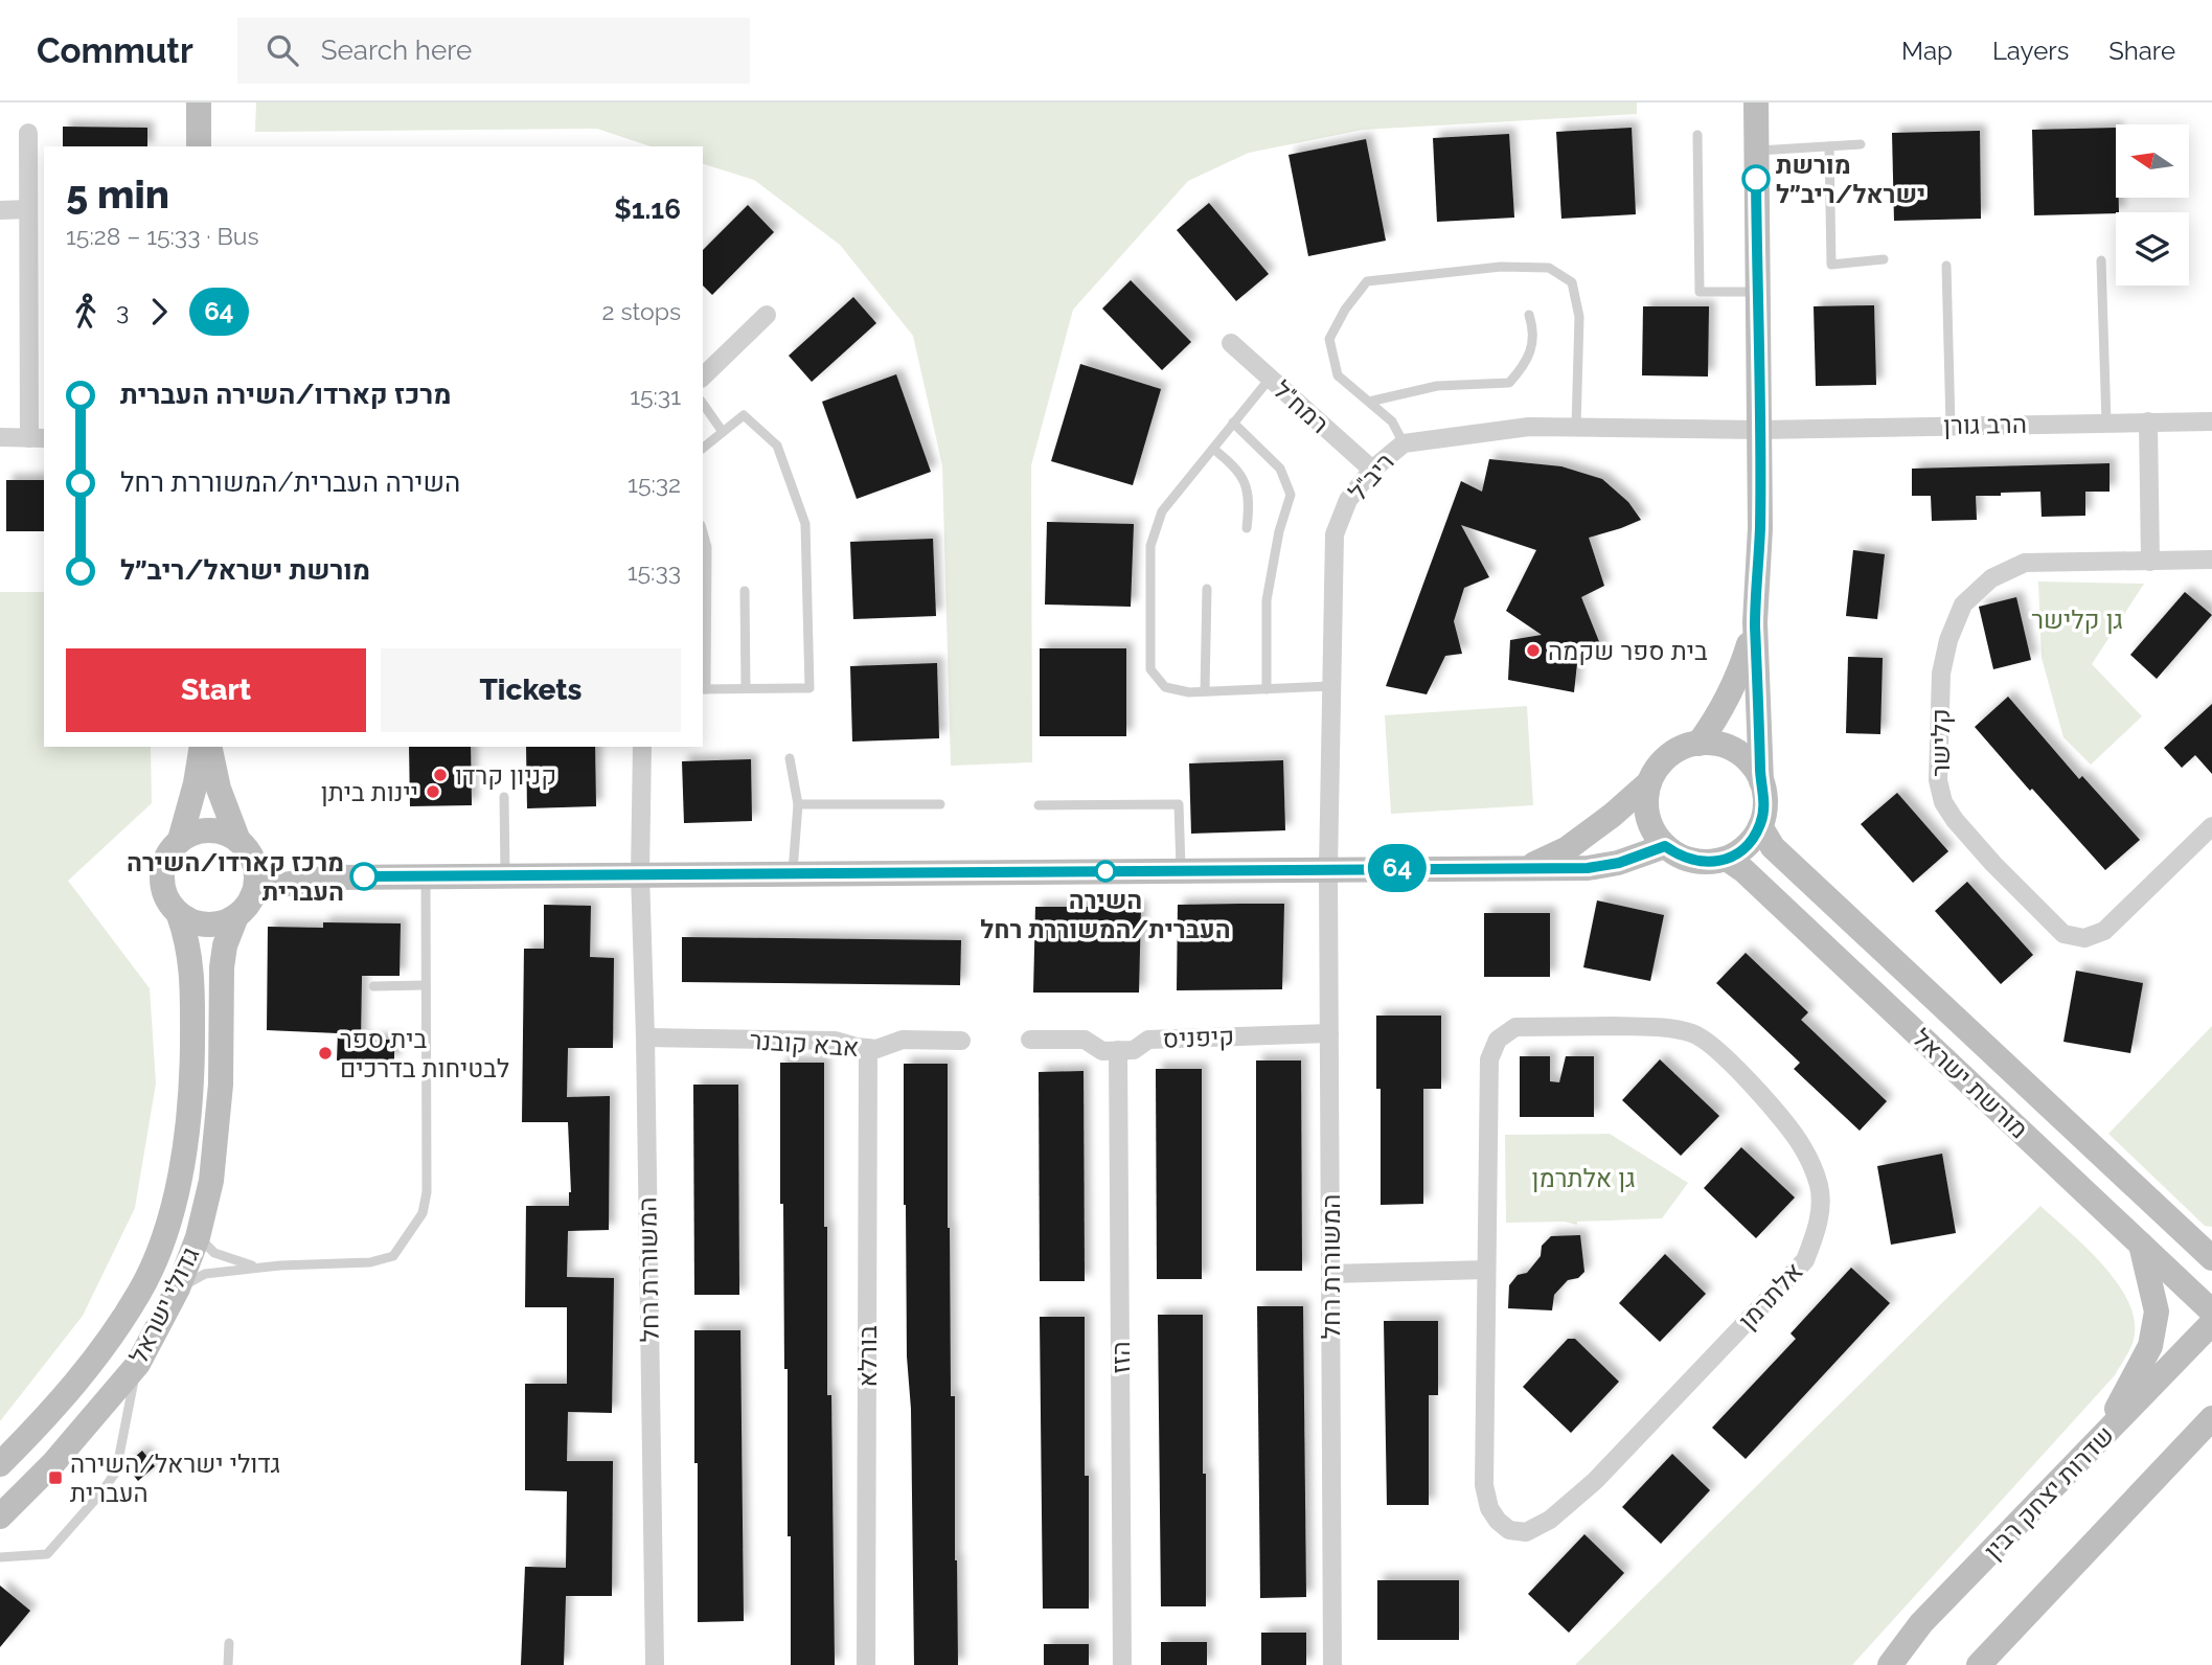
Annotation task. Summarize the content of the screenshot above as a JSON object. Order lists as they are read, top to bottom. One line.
{"streets":{"street":["רמח\"ל","הרב גורן","ריב\"ל","קלישר","קיפניס","אבא קובנר","מורשת ישראל","המשוררת רחל","אלתרמן","גדולי ישראל","בורלא","הזז","שדרות יצחק רבין"]},"crossings":[["רמח\"ל","ריב\"ל"],["הרב גורן","ריב\"ל"],["ריב\"ל","המשוררת רחל"],["קיפניס","המשוררת רחל"],["קיפניס","הזז"],["אבא קובנר","המשוררת רחל"],["אבא קובנר","בורלא"]],"parks":["גן קלישר","גן אלתרמן"],"places":{"other":["מורשת ישראל/ריב״ל","בית ספר שקמה","קניון קרדו","יינות ביתן","השירה העברית/המשוררת רחל","מרכז קארדו/השירה העברית","בית ספר לבטיחות בדרכים"],"transit":["גדולי ישראל/השירה העברית"]},"lines":["bus line 64"],"north":"left","page":{"header":"Commutr","search":"Search here","nav":["Map","Layers","Share"],"on_map":"64","heading":["5 min","15:28 – 15:33 · Bus","$1.16"],"legs":["3","64","2 stops"],"list":[{"name":"מרכז קארדו/השירה העברית","value":"15:31"},{"name":"השירה העברית/המשוררת רחל","value":"15:32"},{"name":"מורשת ישראל/ריב״ל","value":"15:33"}],"buttons":["Start","Tickets"]}}
